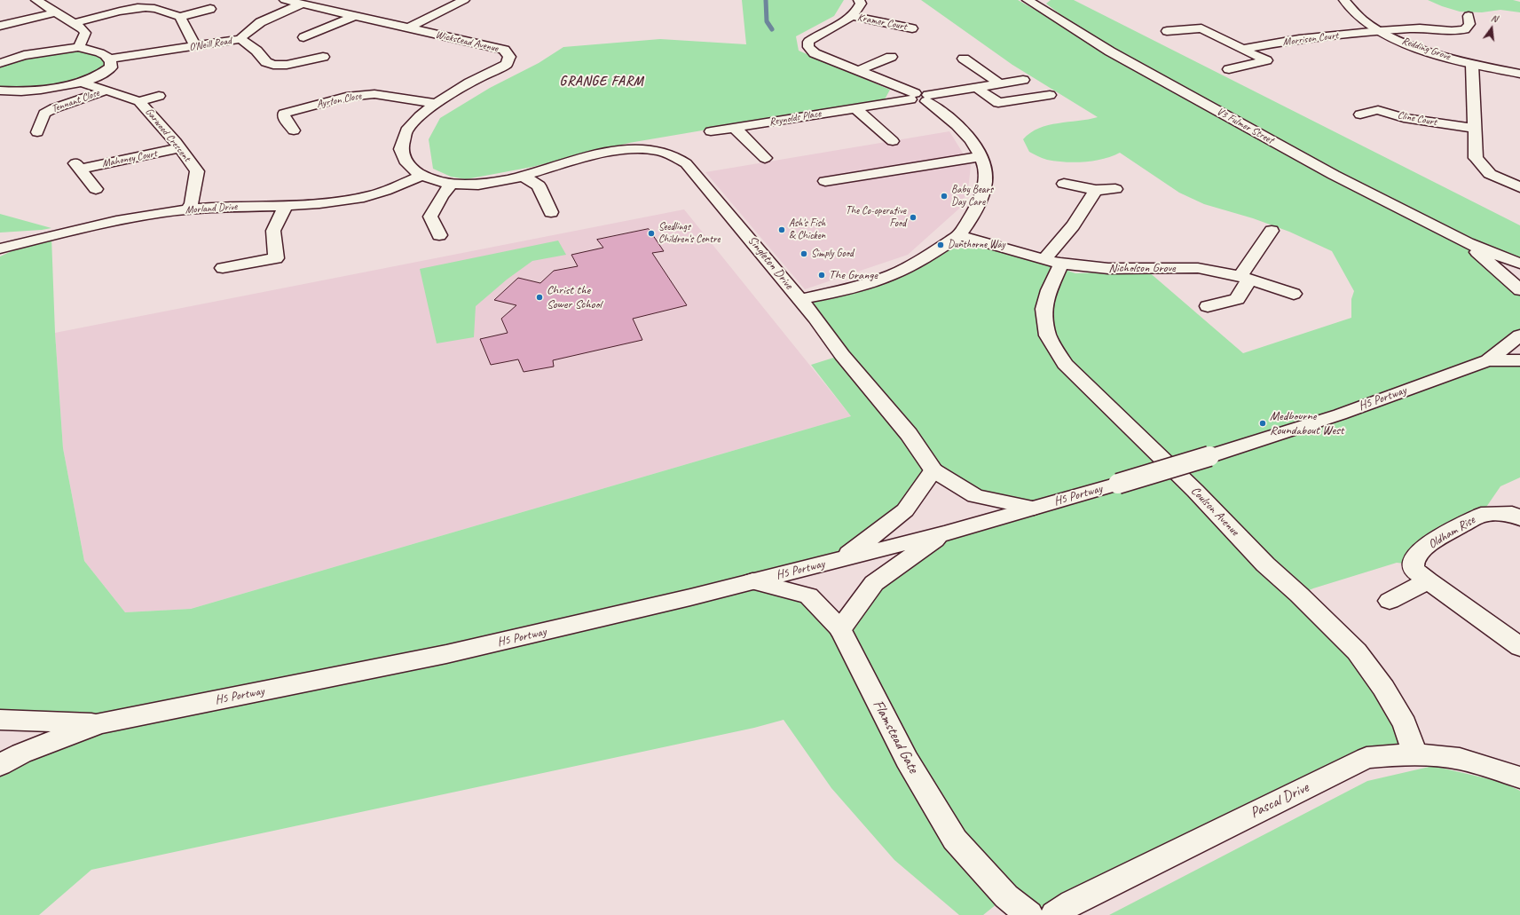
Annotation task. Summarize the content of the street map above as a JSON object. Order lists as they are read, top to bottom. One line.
{"streets":{"street":["Kramer Court","Morrison Court","Wickstead Avenue","O'Neill Road","Redding Grove","Ayrton Close","Tennant Close","Reynolds Place","Cline Court","V3 Fulmer Street","Garwood Crescent","Mahoney Court","Morland Drive","Singleton Drive","Nicholson Grove","H5 Portway","Coulson Avenue","Oldham Rise","Flamstead Gate","Pascal Drive"]},"crossings":[["Morrison Court","Redding Grove"],["Wickstead Avenue","O'Neill Road"],["Wickstead Avenue","Ayrton Close"],["Wickstead Avenue","Morland Drive"],["Wickstead Avenue","Singleton Drive"],["O'Neill Road","Garwood Crescent"],["Tennant Close","Garwood Crescent"],["Garwood Crescent","Mahoney Court"],["Garwood Crescent","Morland Drive"],["Morland Drive","Singleton Drive"],["Singleton Drive","H5 Portway"],["Nicholson Grove","Coulson Avenue"],["H5 Portway","Flamstead Gate"],["Coulson Avenue","Pascal Drive"]],"districts":["GRANGE FARM"],"places":["Baby Bears Day Care","The Co-operative Food","Ash's Fish & Chicken","Seedlings Children's Centre","Dunthorne Way","Simply Good","The Grange","Christ the Sower School","Medbourne Roundabout West"],"north":"top"}
